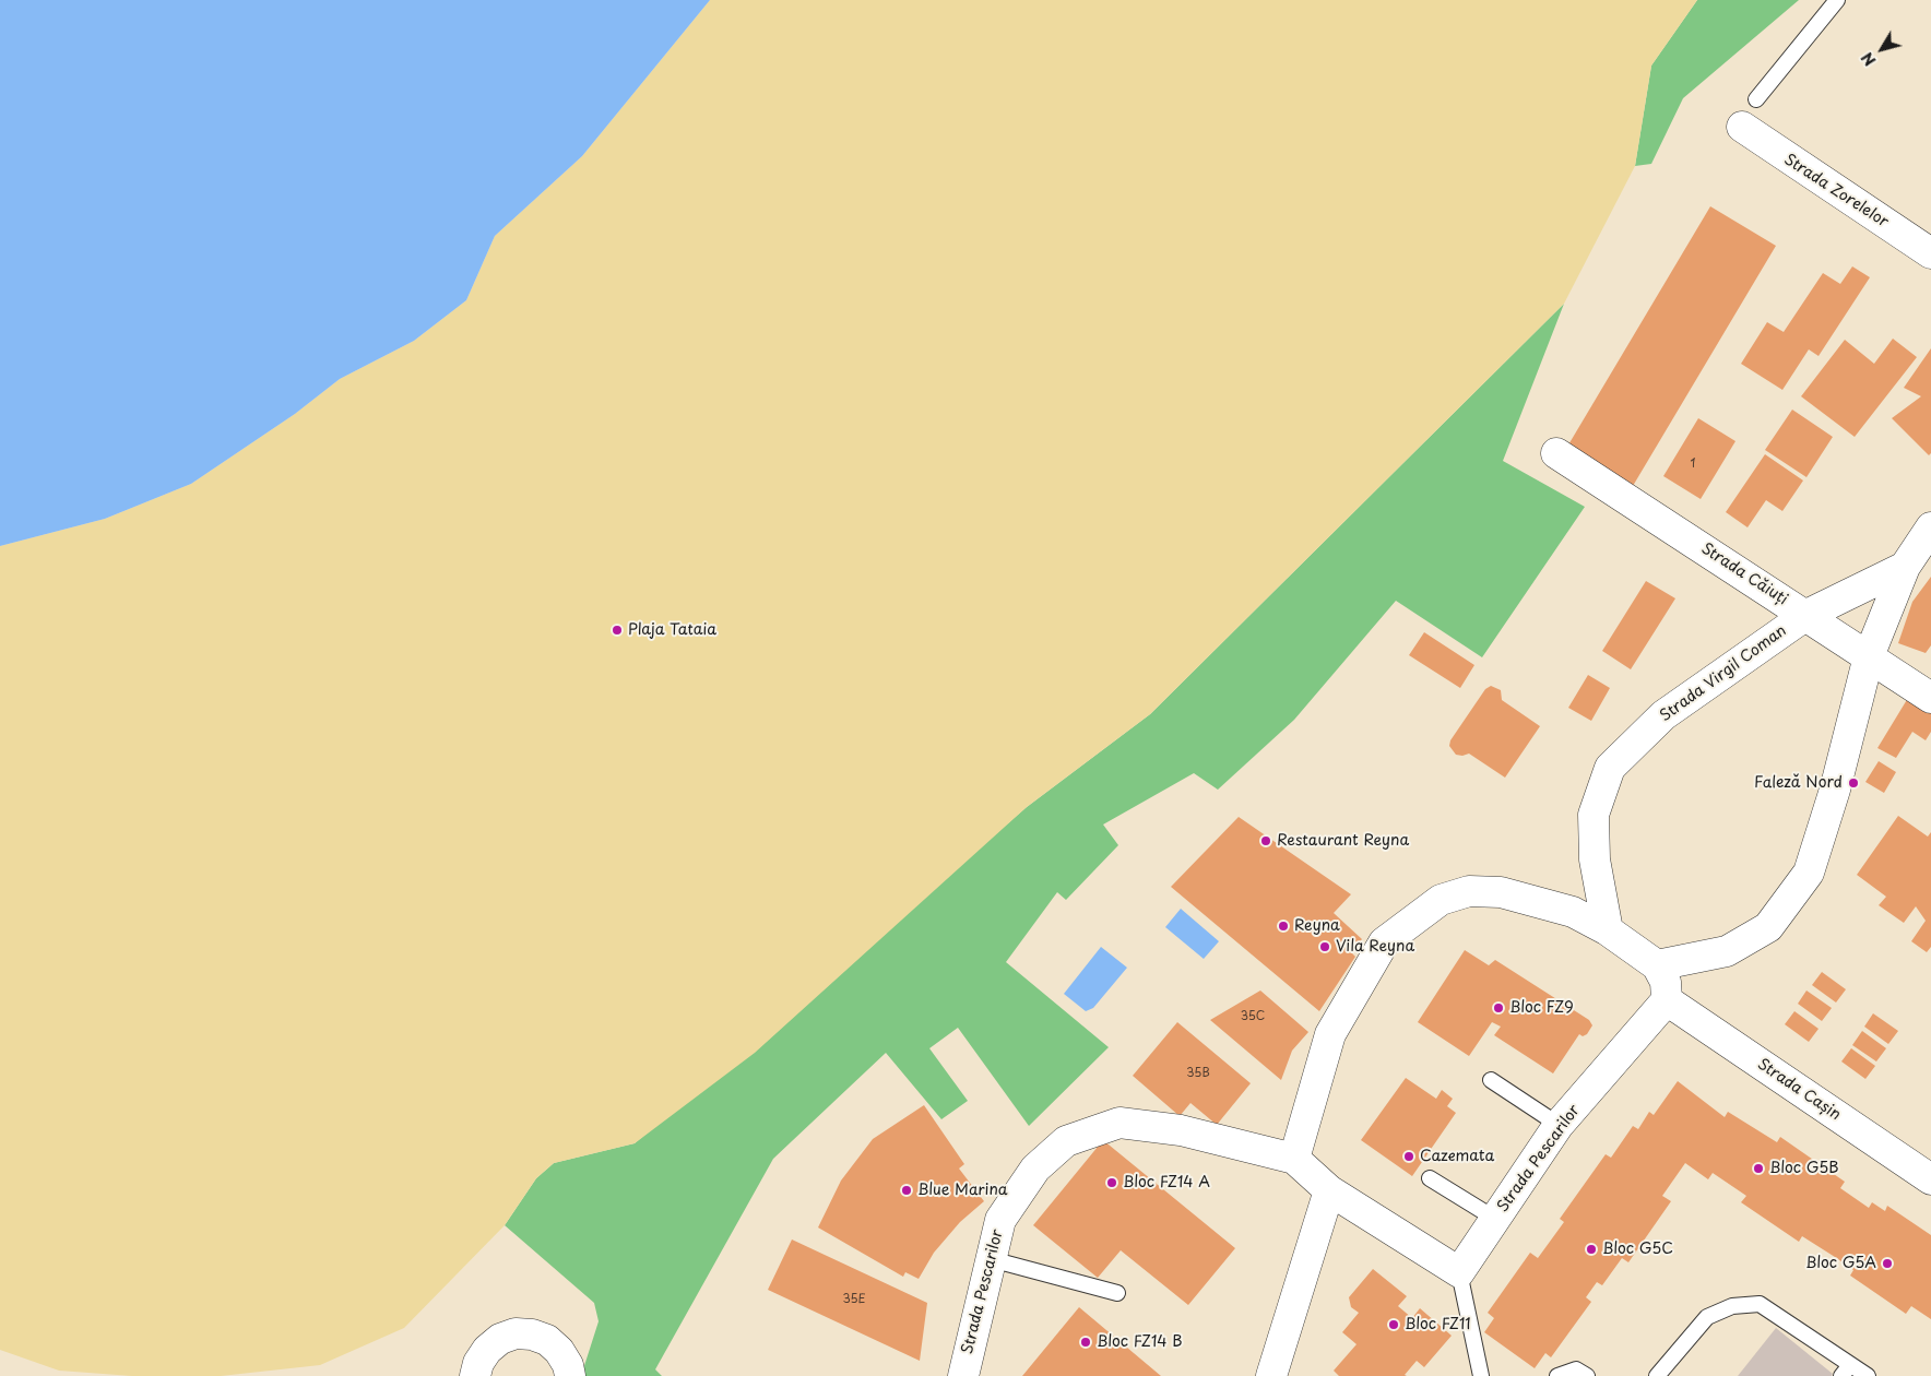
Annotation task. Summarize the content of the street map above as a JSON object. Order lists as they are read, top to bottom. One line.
{"streets":{"street":["Strada Zorelelor","Strada Căiuți","Strada Virgil Coman","Strada Cașin","Strada Pescarilor"]},"crossings":[["Strada Căiuți","Strada Virgil Coman"],["Strada Cașin","Strada Pescarilor"]],"places":["Plaja Tataia","Faleză Nord","Restaurant Reyna","Reyna","Vila Reyna","Bloc FZ9","Cazemata","Bloc G5B","Bloc FZ14 A","Blue Marina","Bloc G5C","Bloc G5A","Bloc FZ11","Bloc FZ14 B"],"house_numbers":["1","35C","35B","35E"],"north":"bottom left"}
